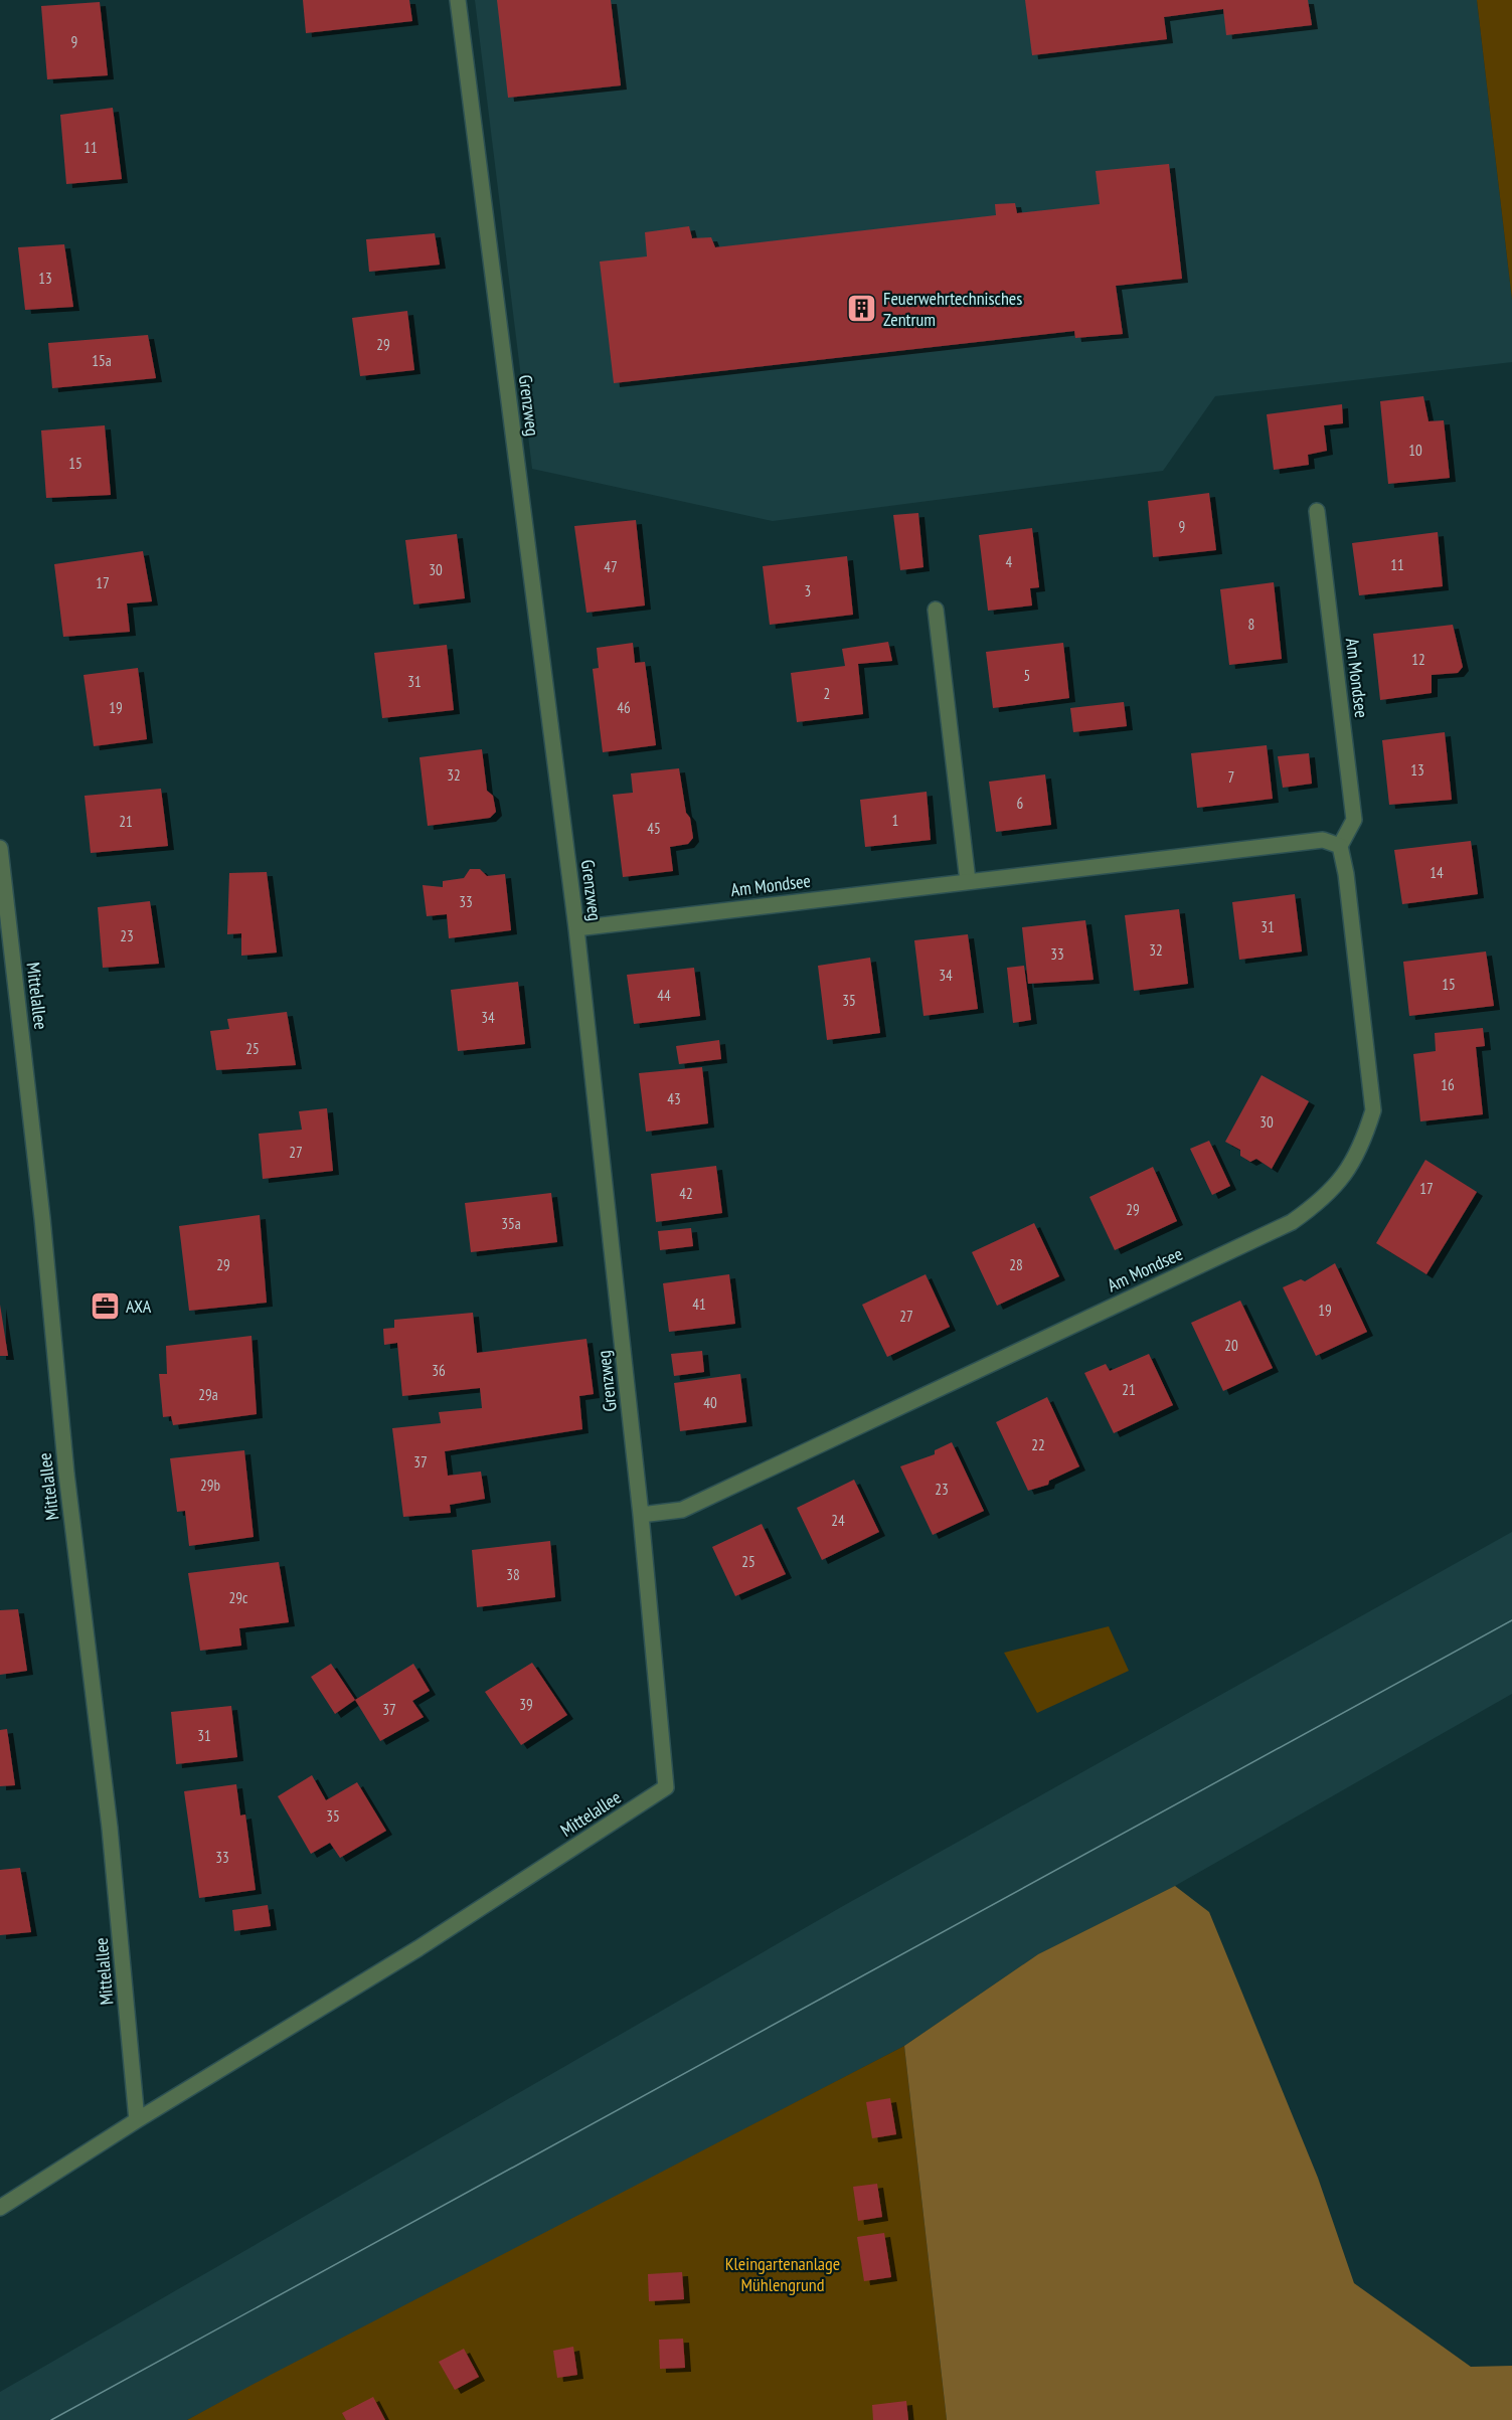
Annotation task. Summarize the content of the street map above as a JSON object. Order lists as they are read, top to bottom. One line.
{"streets":{"street":["Grenzweg","Am Mondsee","Mittelallee"]},"crossings":[["Grenzweg","Am Mondsee"],["Grenzweg","Mittelallee"]],"parks":["Kleingartenanlage Mühlengrund"],"places":{"building":["Feuerwehrtechnisches Zentrum"],"office":["AXA"]},"house_numbers":["9","11","13","29","15a","10","15","9","4","11","47","30","17","3","8","12","5","31","2","19","46","13","32","7","6","1","21","45","14","33","31","23","32","33","34","15","44","35","34","25","16","43","30","27","17","42","29","35a","29","28","41","19","27","20","36","21","29a","40","22","37","29b","23","24","25","38","29c","39","37","31","35","33"]}
